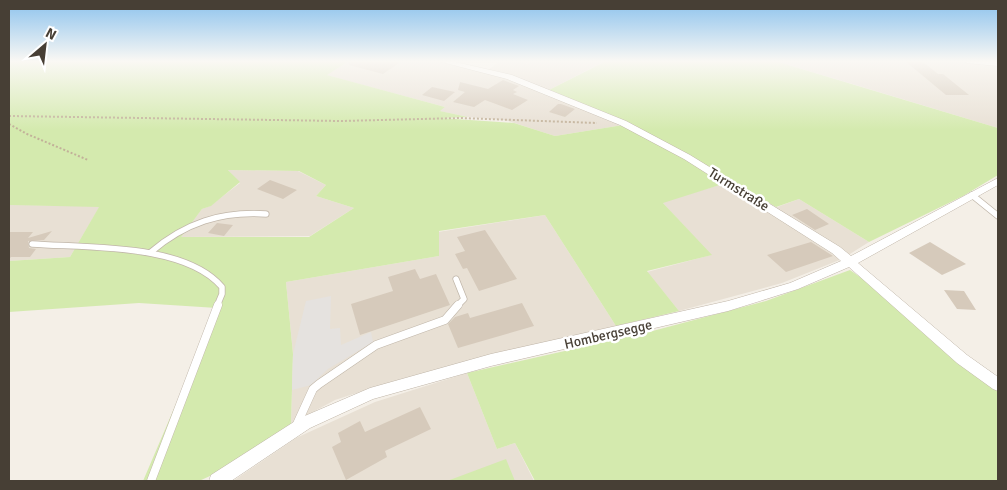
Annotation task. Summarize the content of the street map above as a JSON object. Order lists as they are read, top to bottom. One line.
{"streets":{"street":["Turmstraße","Hombergsegge"]},"crossings":[["Turmstraße","Hombergsegge"]],"north":"top right"}
